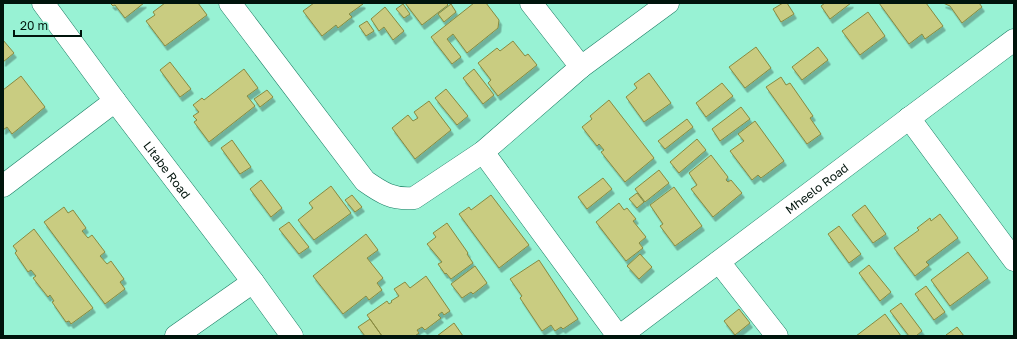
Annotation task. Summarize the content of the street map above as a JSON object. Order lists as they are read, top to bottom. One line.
{"streets":{"street":["Litabe Road","Mheelo Road"]},"scale_bar":"20 m"}
